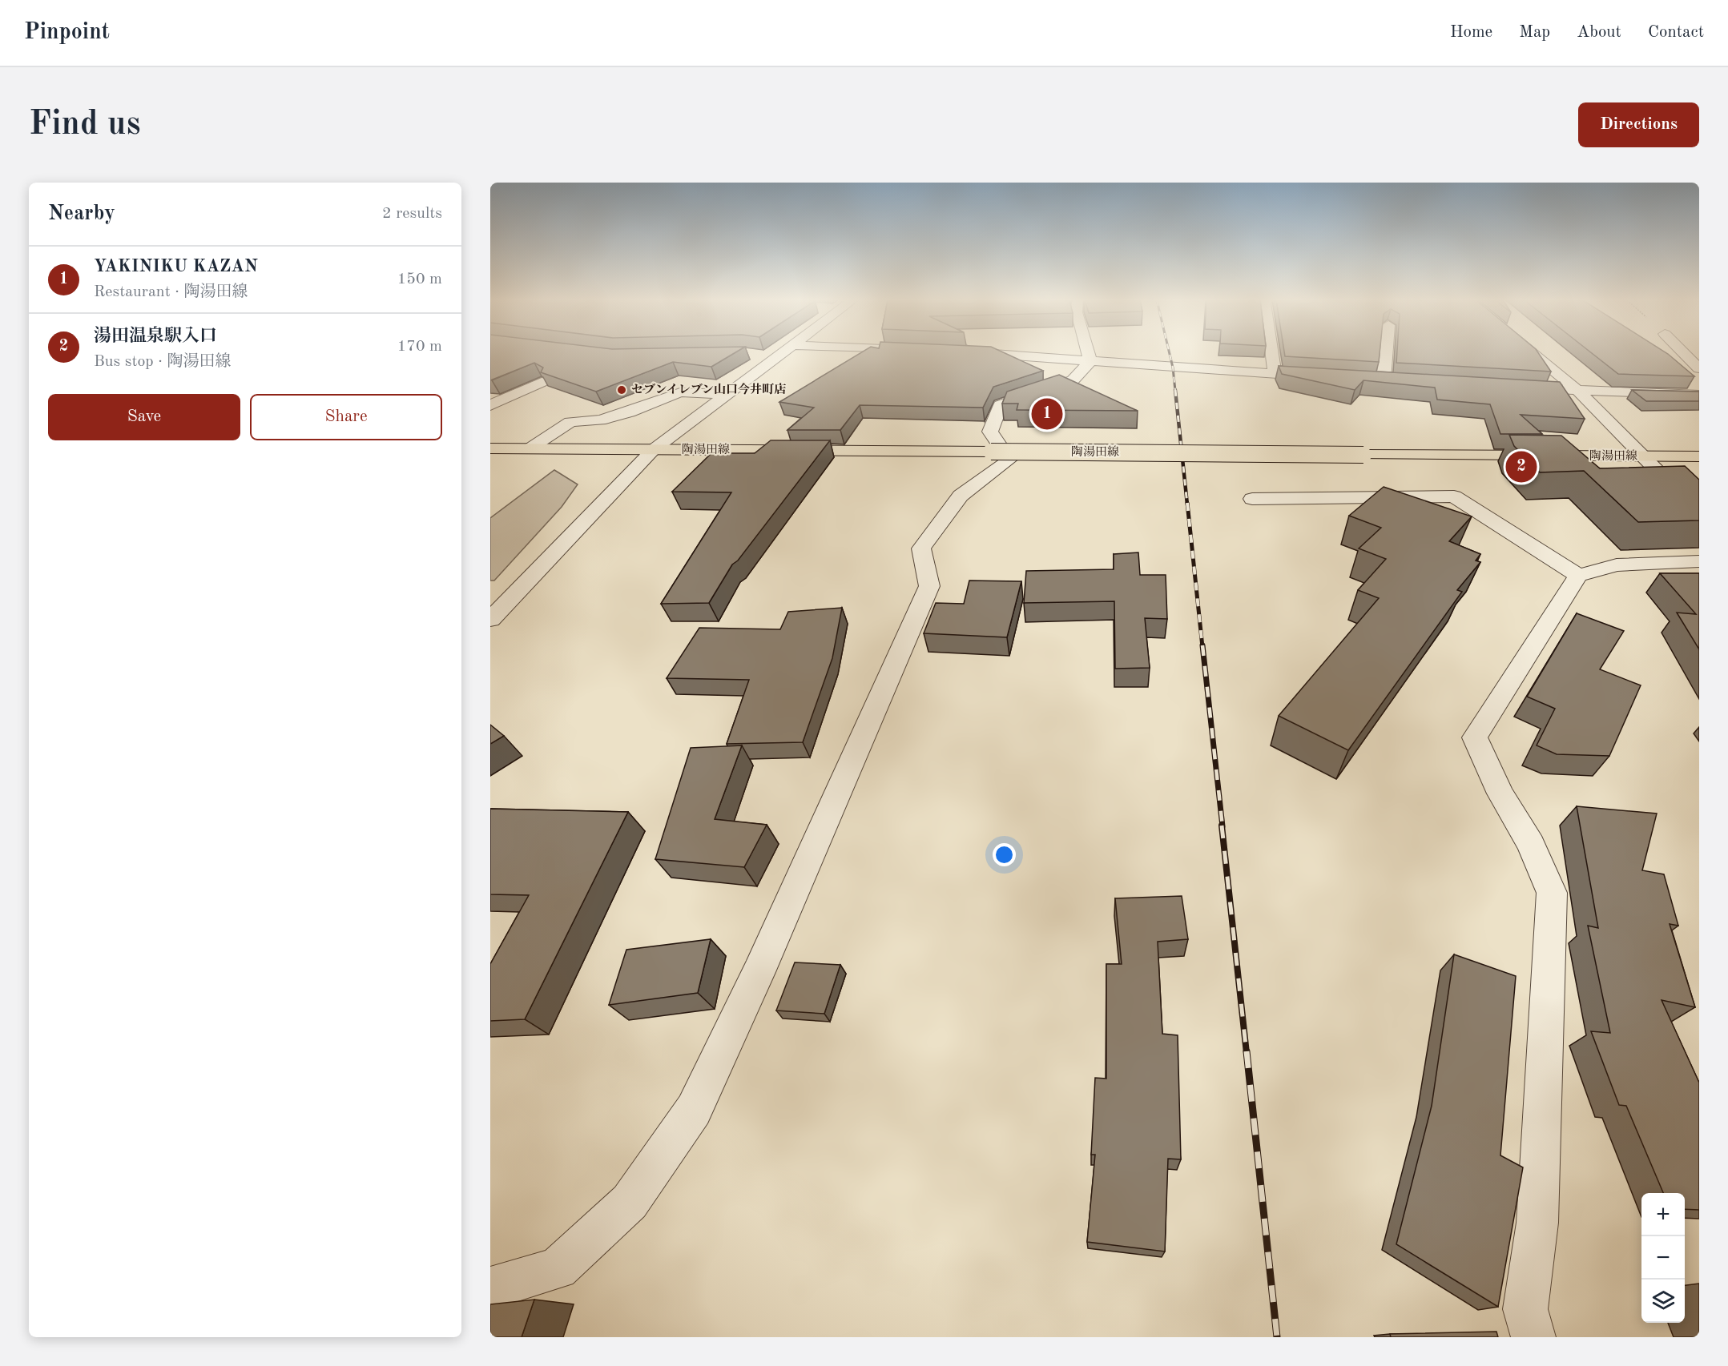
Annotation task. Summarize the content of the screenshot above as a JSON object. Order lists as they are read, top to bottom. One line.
{"streets":{"main road":["陶湯田線"]},"places":["セブンイレブン山口今井町店"],"page":{"header":"Pinpoint","nav":["Home","Map","About","Contact"],"buttons":["Directions",["Save","Share"]],"title":"Find us","heading":["Nearby","2 results"],"list":[{"mark":"1","name":"YAKINIKU KAZAN","note":"Restaurant · 陶湯田線","value":"150 m"},{"mark":"2","name":"湯田温泉駅入口","note":"Bus stop · 陶湯田線","value":"170 m"}],"pins":["1","2"],"map_buttons":["+","−"]}}
